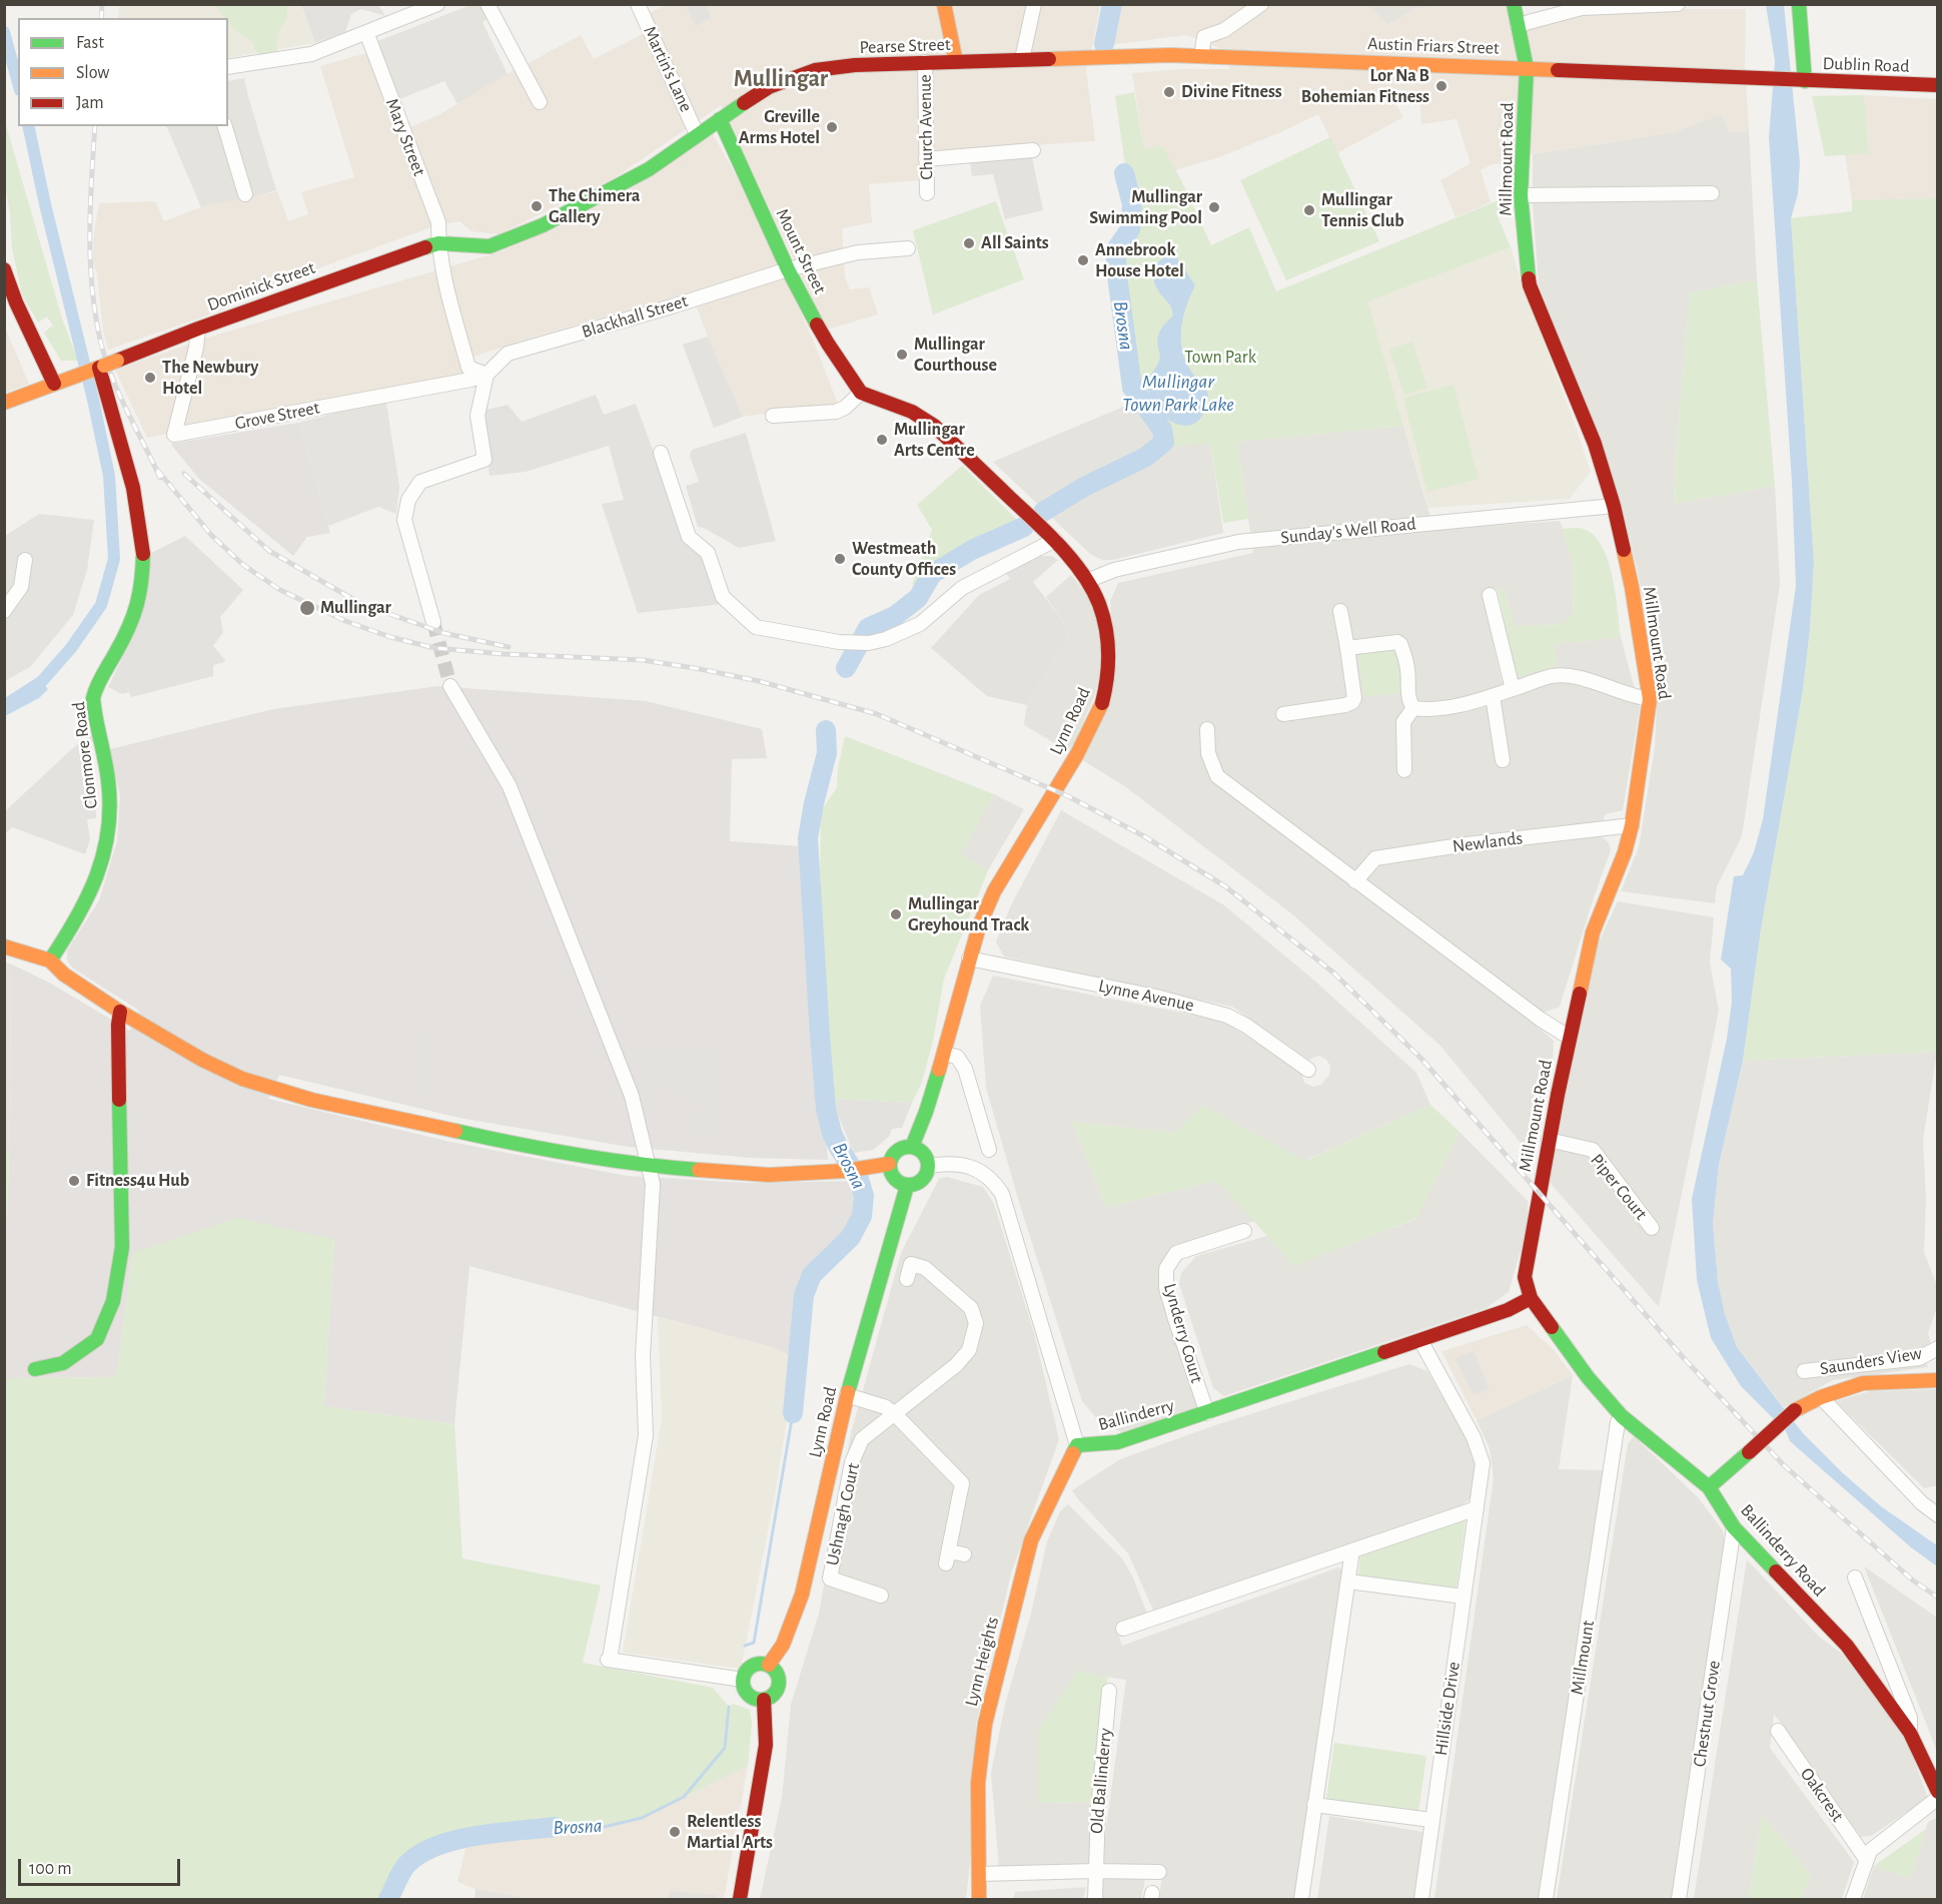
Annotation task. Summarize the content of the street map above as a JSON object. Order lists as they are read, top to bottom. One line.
{"streets":{"street":["Pearse Street","Austin Friars Street","Dublin Road","Martin's Lane","Church Avenue","Mary Street","Millmount Road","Mount Street","Dominick Street","Blackhall Street","Grove Street","Sunday's Well Road","Lynn Road","Clonmore Road","Newlands","Lynne Avenue","Piper Court","Lynderry Court","Saunders View","Ballinderry","Ushnagh Court","Ballinderry Road","Millmount","Lynn Heights","Hillside Drive","Chestnut Grove","Old Ballinderry","Oakcrest"]},"crossings":[["Pearse Street","Austin Friars Street"],["Pearse Street","Martin's Lane"],["Pearse Street","Church Avenue"],["Pearse Street","Mary Street"],["Pearse Street","Mount Street"],["Pearse Street","Dominick Street"],["Austin Friars Street","Dublin Road"],["Austin Friars Street","Millmount Road"],["Mary Street","Dominick Street"],["Mary Street","Blackhall Street"],["Mary Street","Grove Street"],["Millmount Road","Sunday's Well Road"],["Millmount Road","Newlands"],["Millmount Road","Piper Court"],["Millmount Road","Ballinderry"],["Millmount Road","Ballinderry Road"],["Mount Street","Blackhall Street"],["Mount Street","Lynn Road"],["Dominick Street","Grove Street"],["Dominick Street","Clonmore Road"],["Blackhall Street","Grove Street"],["Sunday's Well Road","Lynn Road"],["Lynn Road","Lynne Avenue"],["Lynn Road","Ballinderry"],["Lynderry Court","Ballinderry"],["Ballinderry","Ballinderry Road"],["Ballinderry","Lynn Heights"],["Ballinderry","Hillside Drive"],["Ballinderry Road","Millmount"],["Ballinderry Road","Chestnut Grove"]],"districts":["Mullingar"],"water":["Brosna","Mullingar Town Park Lake"],"parks":["Town Park"],"places":["Lor Na B Bohemian Fitness","Divine Fitness","Greville Arms Hotel","The Chimera Gallery","Mullingar Swimming Pool","Mullingar Tennis Club","All Saints","Annebrook House Hotel","Mullingar Courthouse","The Newbury Hotel","Mullingar Arts Centre","Westmeath County Offices","Mullingar","Mullingar Greyhound Track","Fitness4u Hub","Relentless Martial Arts"],"legend":["Fast","Slow","Jam"],"scale_bar":"100 m"}
